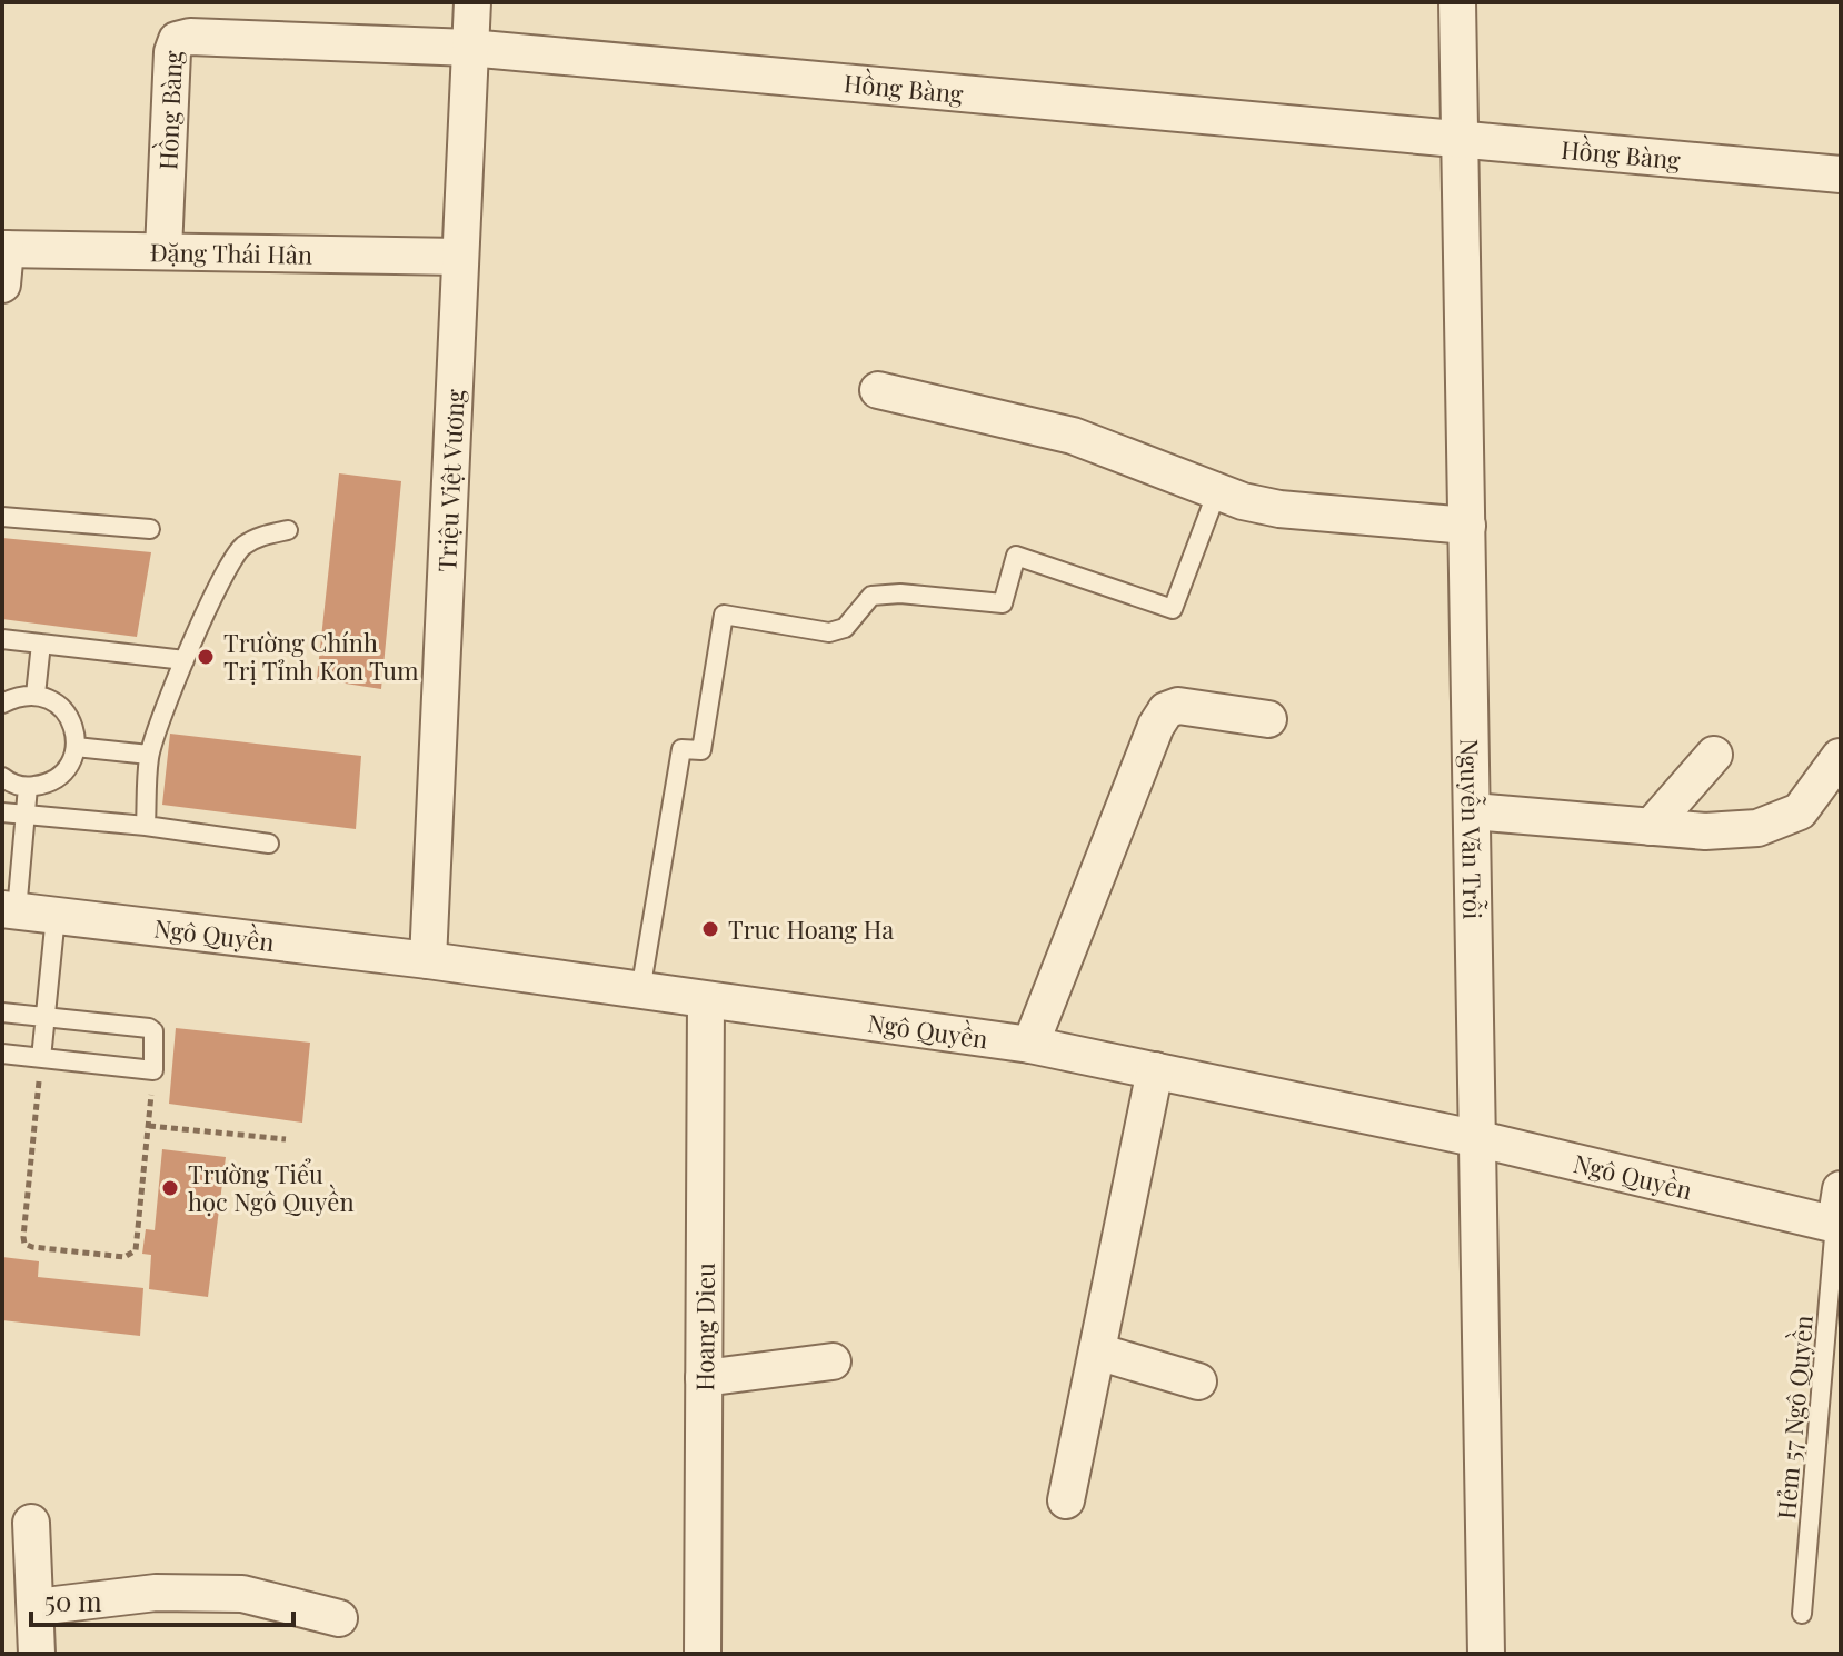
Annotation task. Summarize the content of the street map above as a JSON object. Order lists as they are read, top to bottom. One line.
{"streets":{"street":["Hồng Bàng","Đặng Thái Hân","Triệu Việt Vương","Nguyễn Văn Trỗi","Ngô Quyền","Hoang Dieu"],"lane":["Hẻm 57 Ngô Quyền"]},"crossings":[["Hồng Bàng","Đặng Thái Hân"],["Hồng Bàng","Triệu Việt Vương"],["Hồng Bàng","Nguyễn Văn Trỗi"],["Đặng Thái Hân","Triệu Việt Vương"],["Triệu Việt Vương","Ngô Quyền"],["Nguyễn Văn Trỗi","Ngô Quyền"],["Ngô Quyền","Hoang Dieu"],["Ngô Quyền","Hẻm 57 Ngô Quyền"]],"places":["Trường Chính Trị Tỉnh Kon Tum","Truc Hoang Ha","Trường Tiểu học Ngô Quyền"],"scale_bar":"50 m"}
